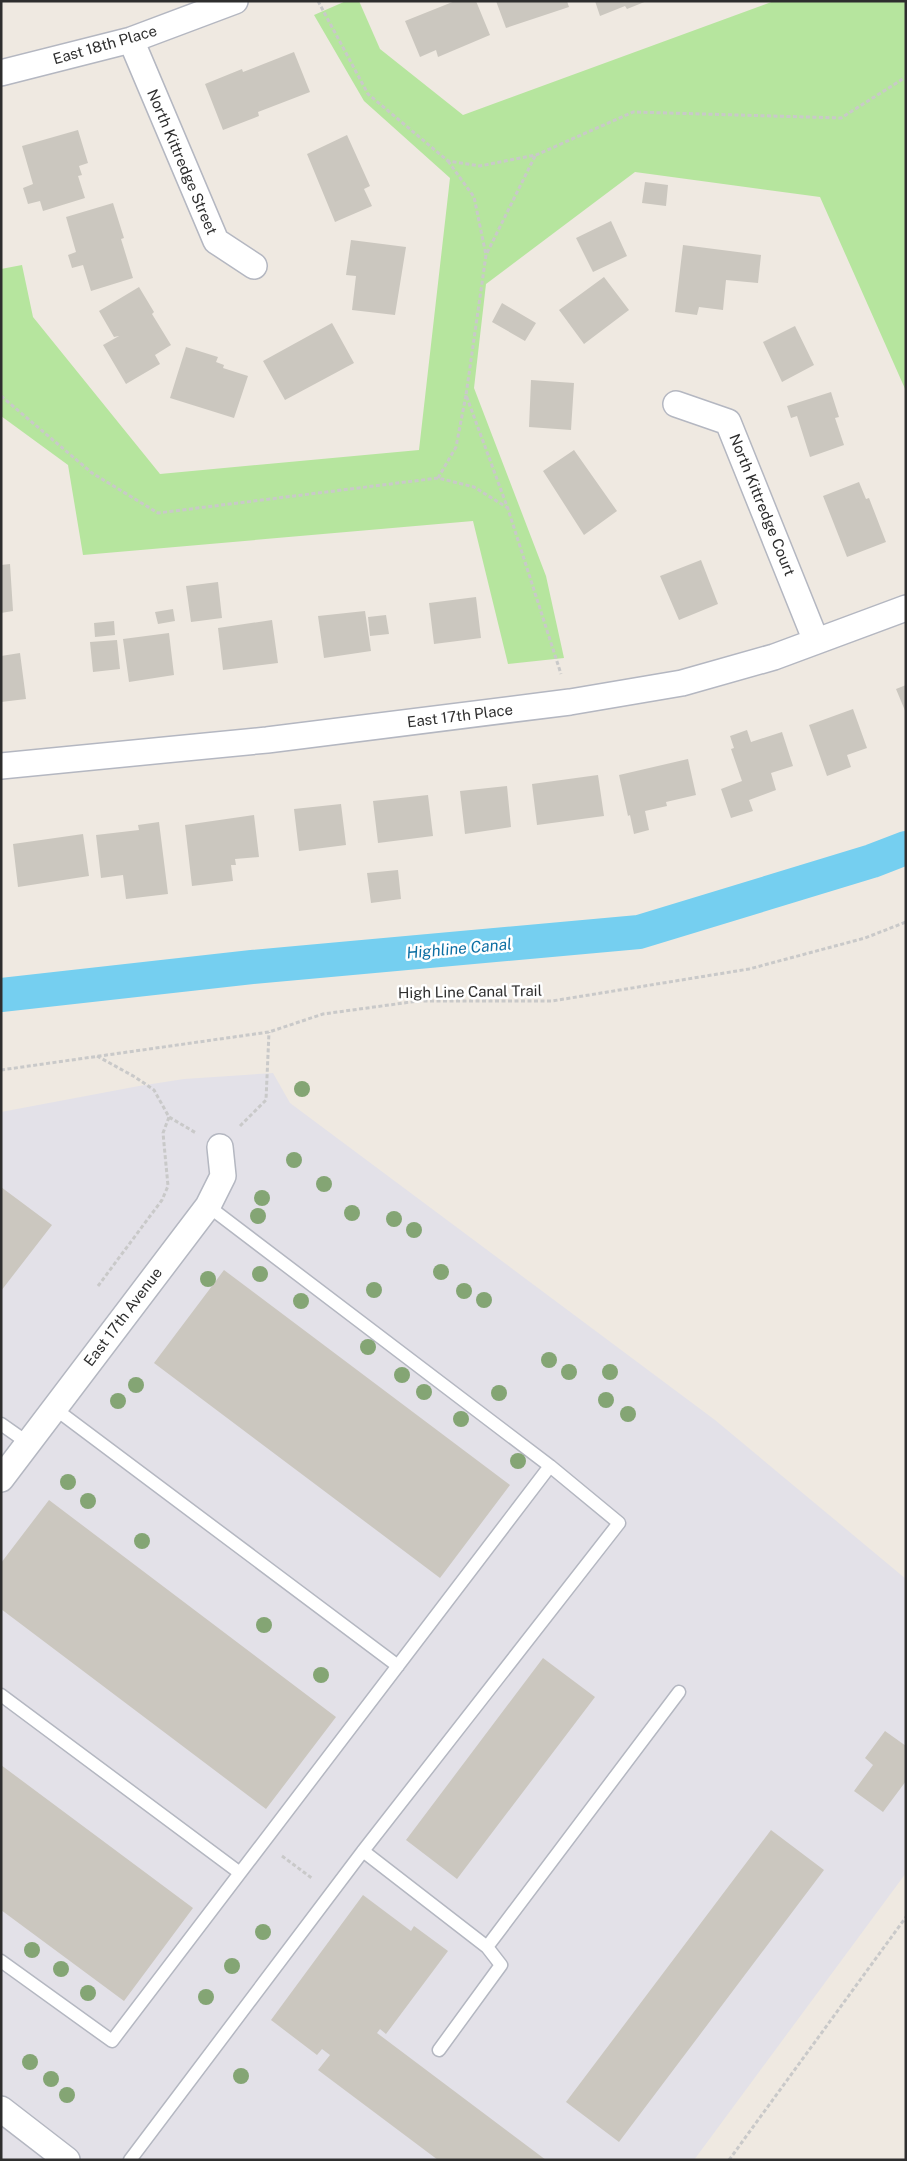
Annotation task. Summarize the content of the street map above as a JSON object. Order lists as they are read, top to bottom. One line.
{"streets":{"street":["East 18th Place","North Kittredge Street","North Kittredge Court","East 17th Place","East 17th Avenue"],"path":["High Line Canal Trail"]},"crossings":[["East 18th Place","North Kittredge Street"],["North Kittredge Court","East 17th Place"]],"water":["Highline Canal"]}
